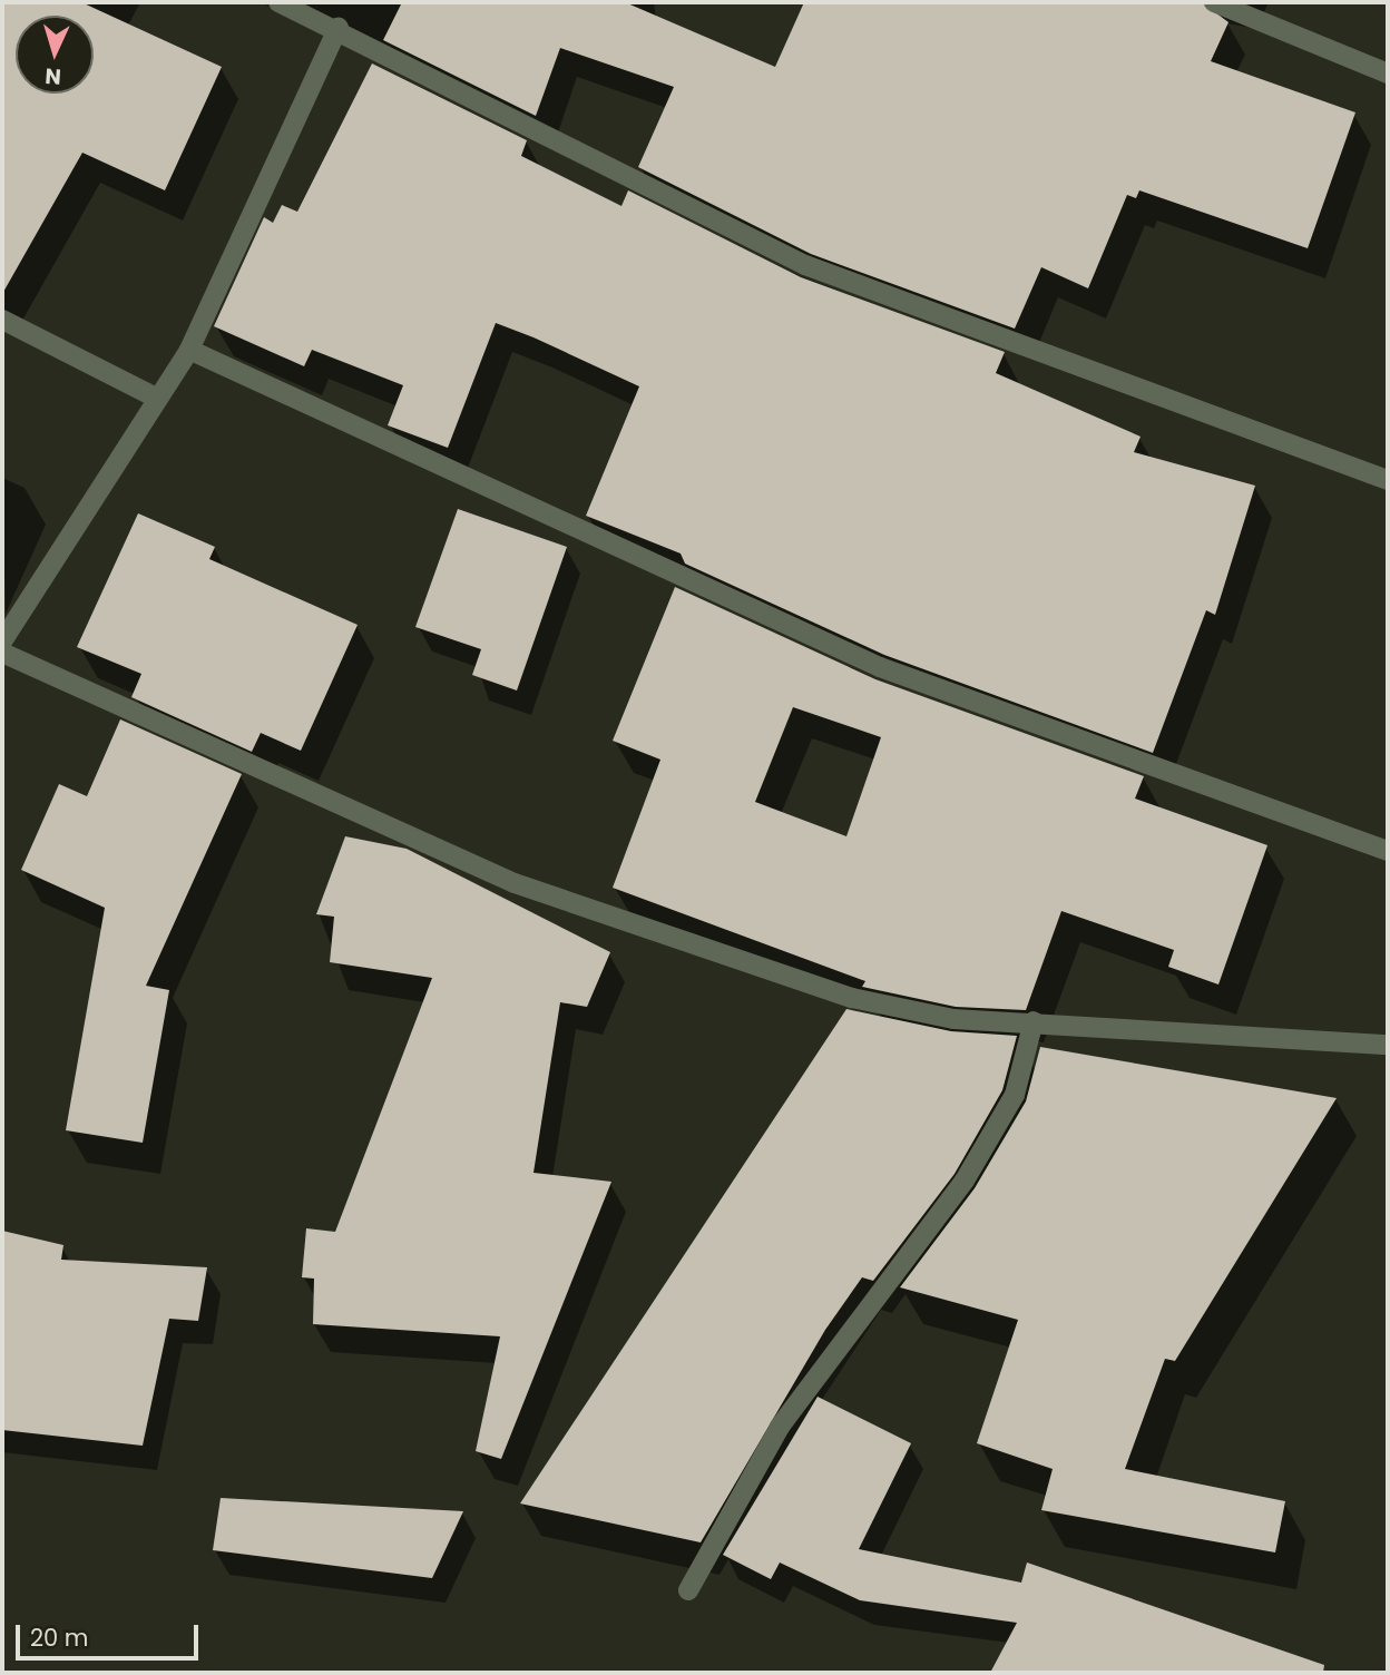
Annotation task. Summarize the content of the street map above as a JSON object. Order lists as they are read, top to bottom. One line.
{"scale_bar":"20 m","north":"bottom"}
